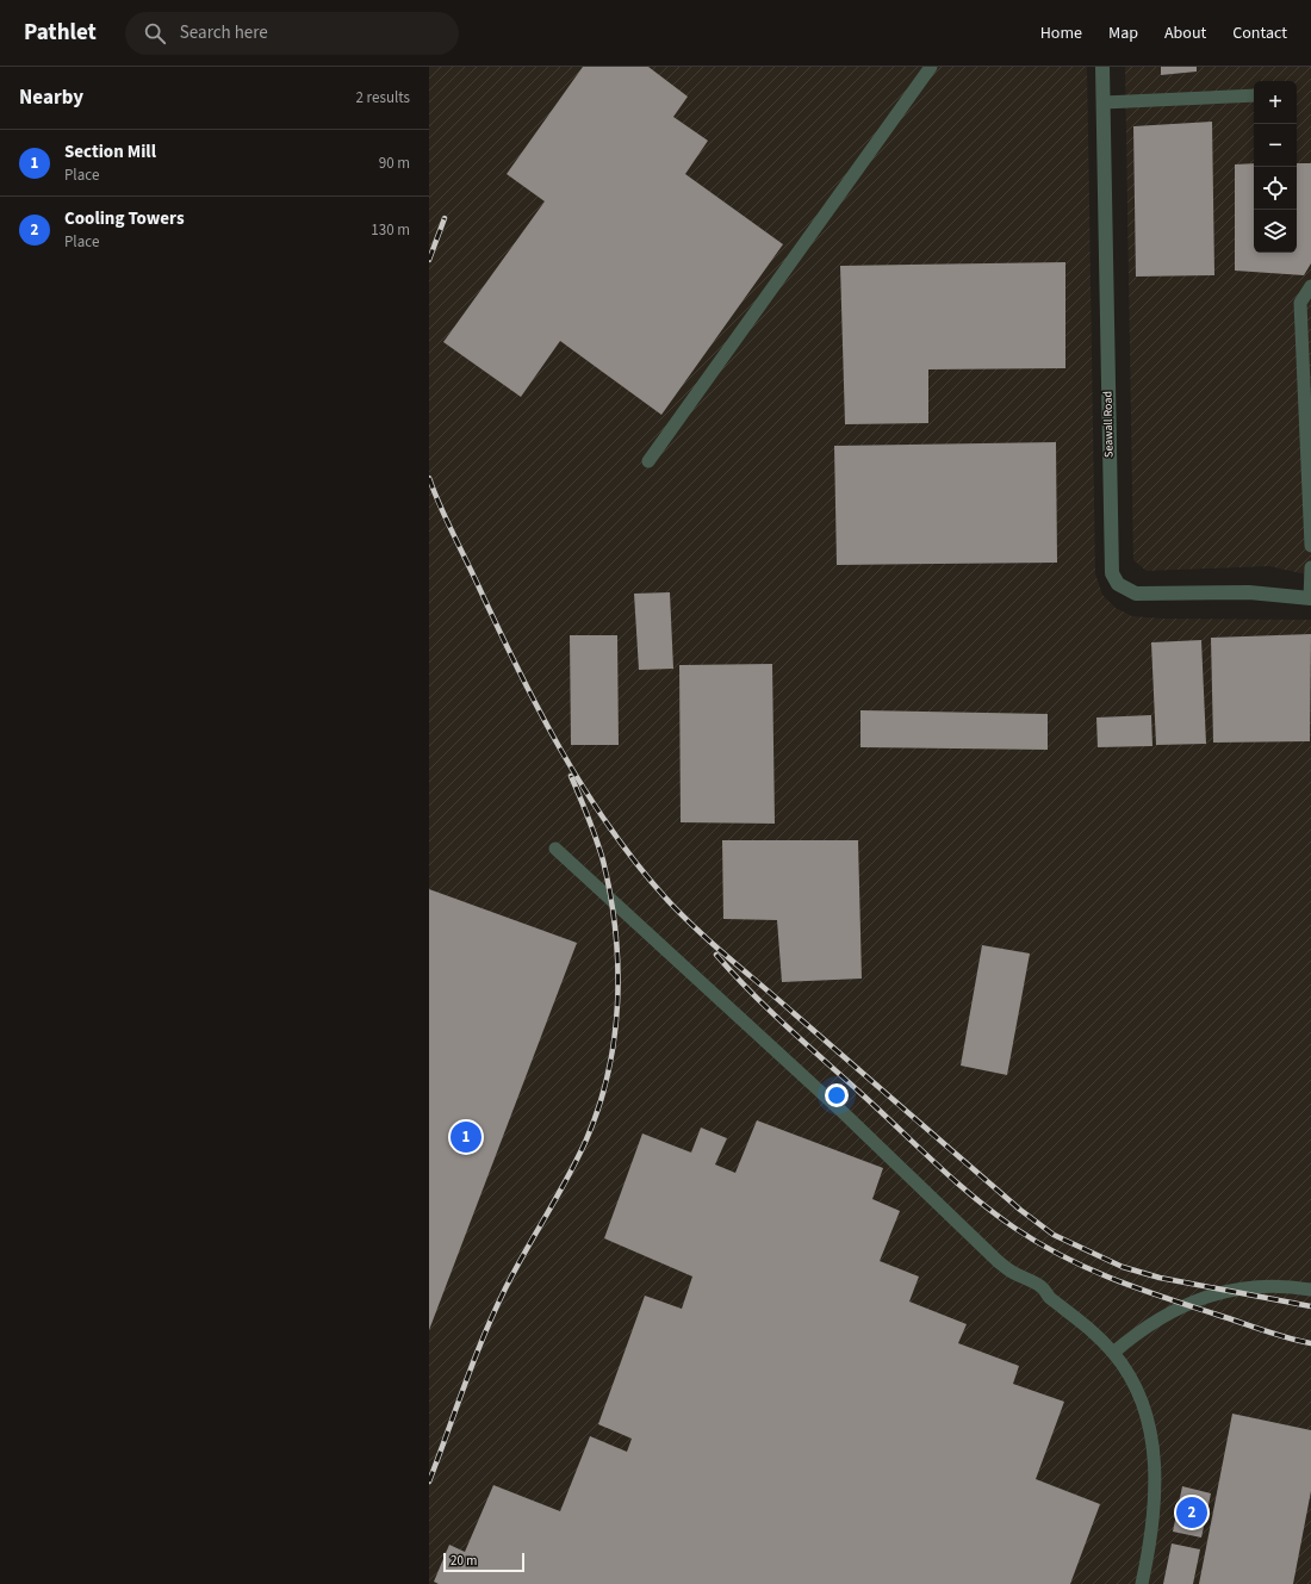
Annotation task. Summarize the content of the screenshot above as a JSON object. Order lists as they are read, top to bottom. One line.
{"streets":{"street":["Seawall Road"]},"scale_bar":"20 m","page":{"header":"Pathlet","search":"Search here","nav":["Home","Map","About","Contact"],"heading":["Nearby","2 results"],"map_buttons":["+","−"],"list":[{"mark":"1","name":"Section Mill","note":"Place","value":"90 m"},{"mark":"2","name":"Cooling Towers","note":"Place","value":"130 m"}],"pins":["1","2"],"scale":"20 m"}}
